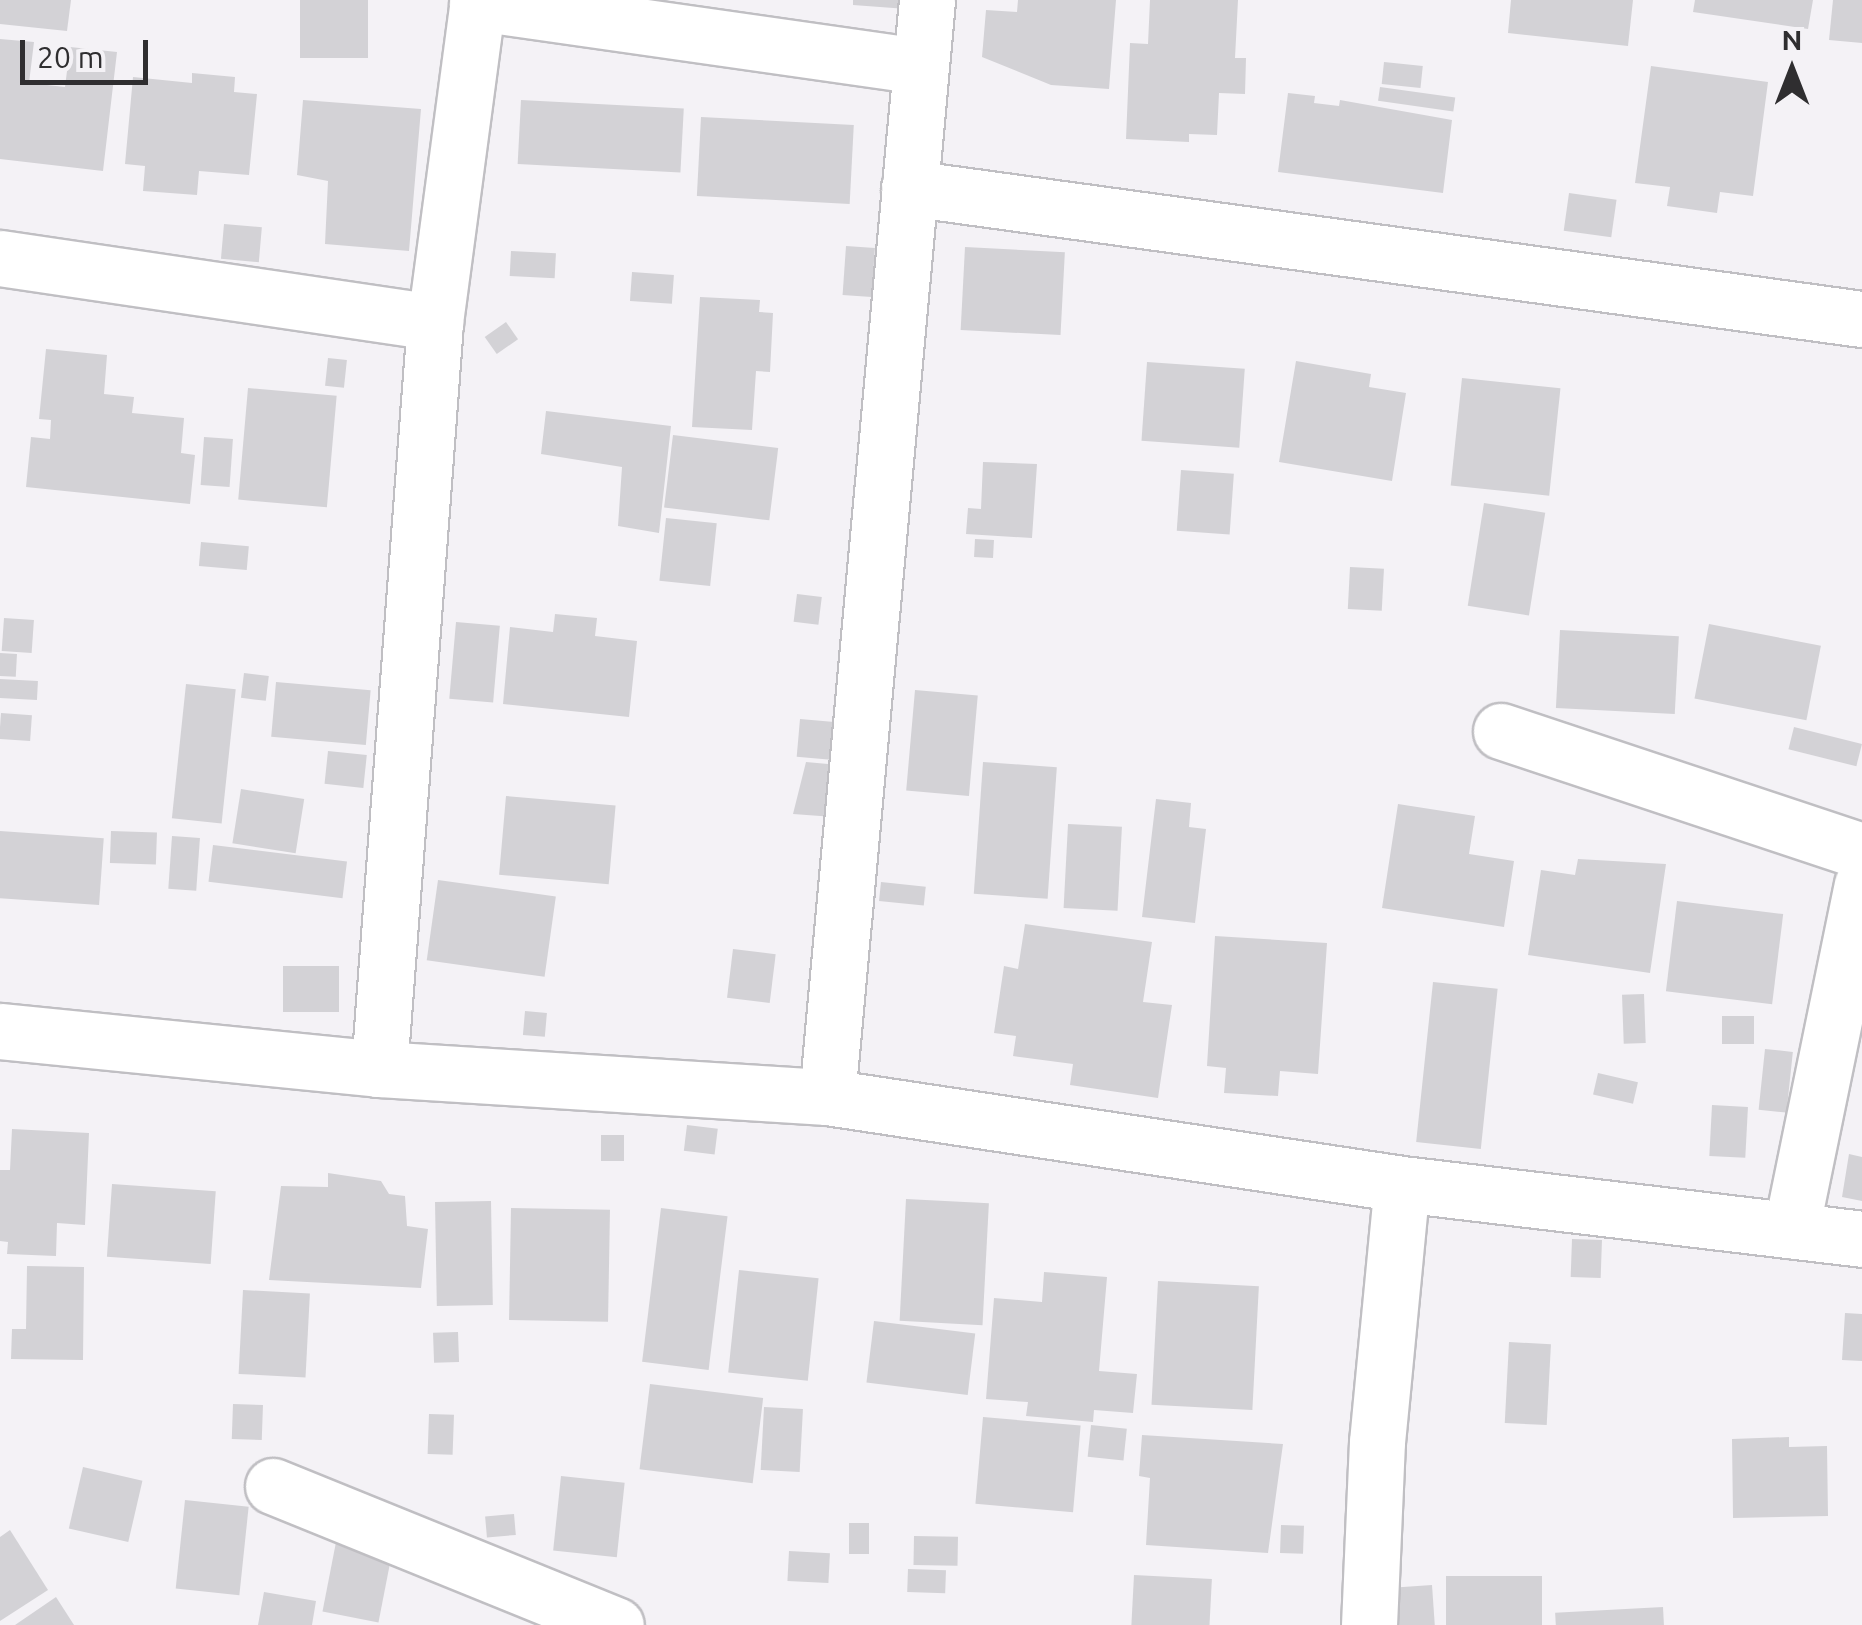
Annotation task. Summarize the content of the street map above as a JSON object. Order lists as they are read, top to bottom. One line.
{"scale_bar":"20 m","north":"top"}
